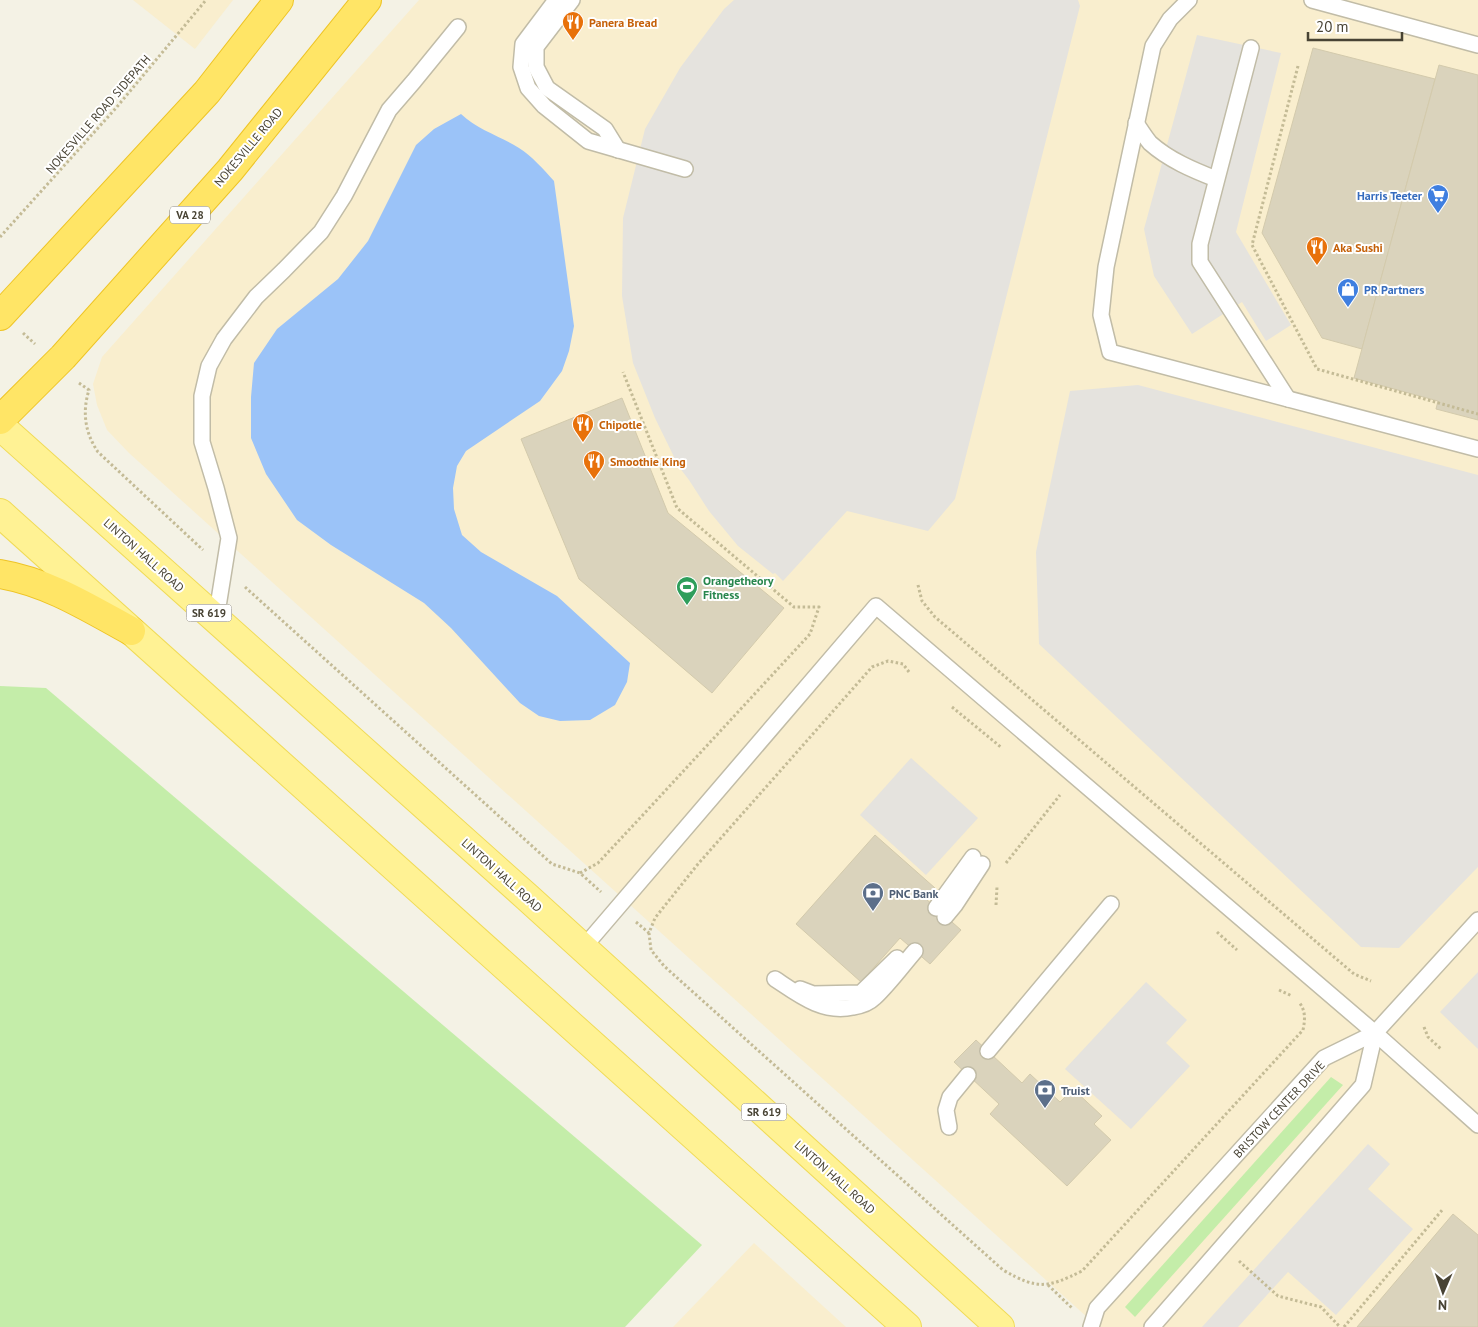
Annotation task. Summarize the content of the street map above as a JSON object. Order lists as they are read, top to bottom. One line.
{"streets":{"highway":["NOKESVILLE ROAD","VA 28"],"main road":["LINTON HALL ROAD","SR 619"],"lane":["BRISTOW CENTER DRIVE"],"path":["NOKESVILLE ROAD SIDEPATH"]},"places":{"restaurant":["Panera Bread","Aka Sushi","Chipotle","Smoothie King"],"supermarket":["Harris Teeter"],"shop":["PR Partners"],"sports":["Orangetheory Fitness"],"bank":["PNC Bank","Truist"]},"scale_bar":"20 m","north":"bottom"}
